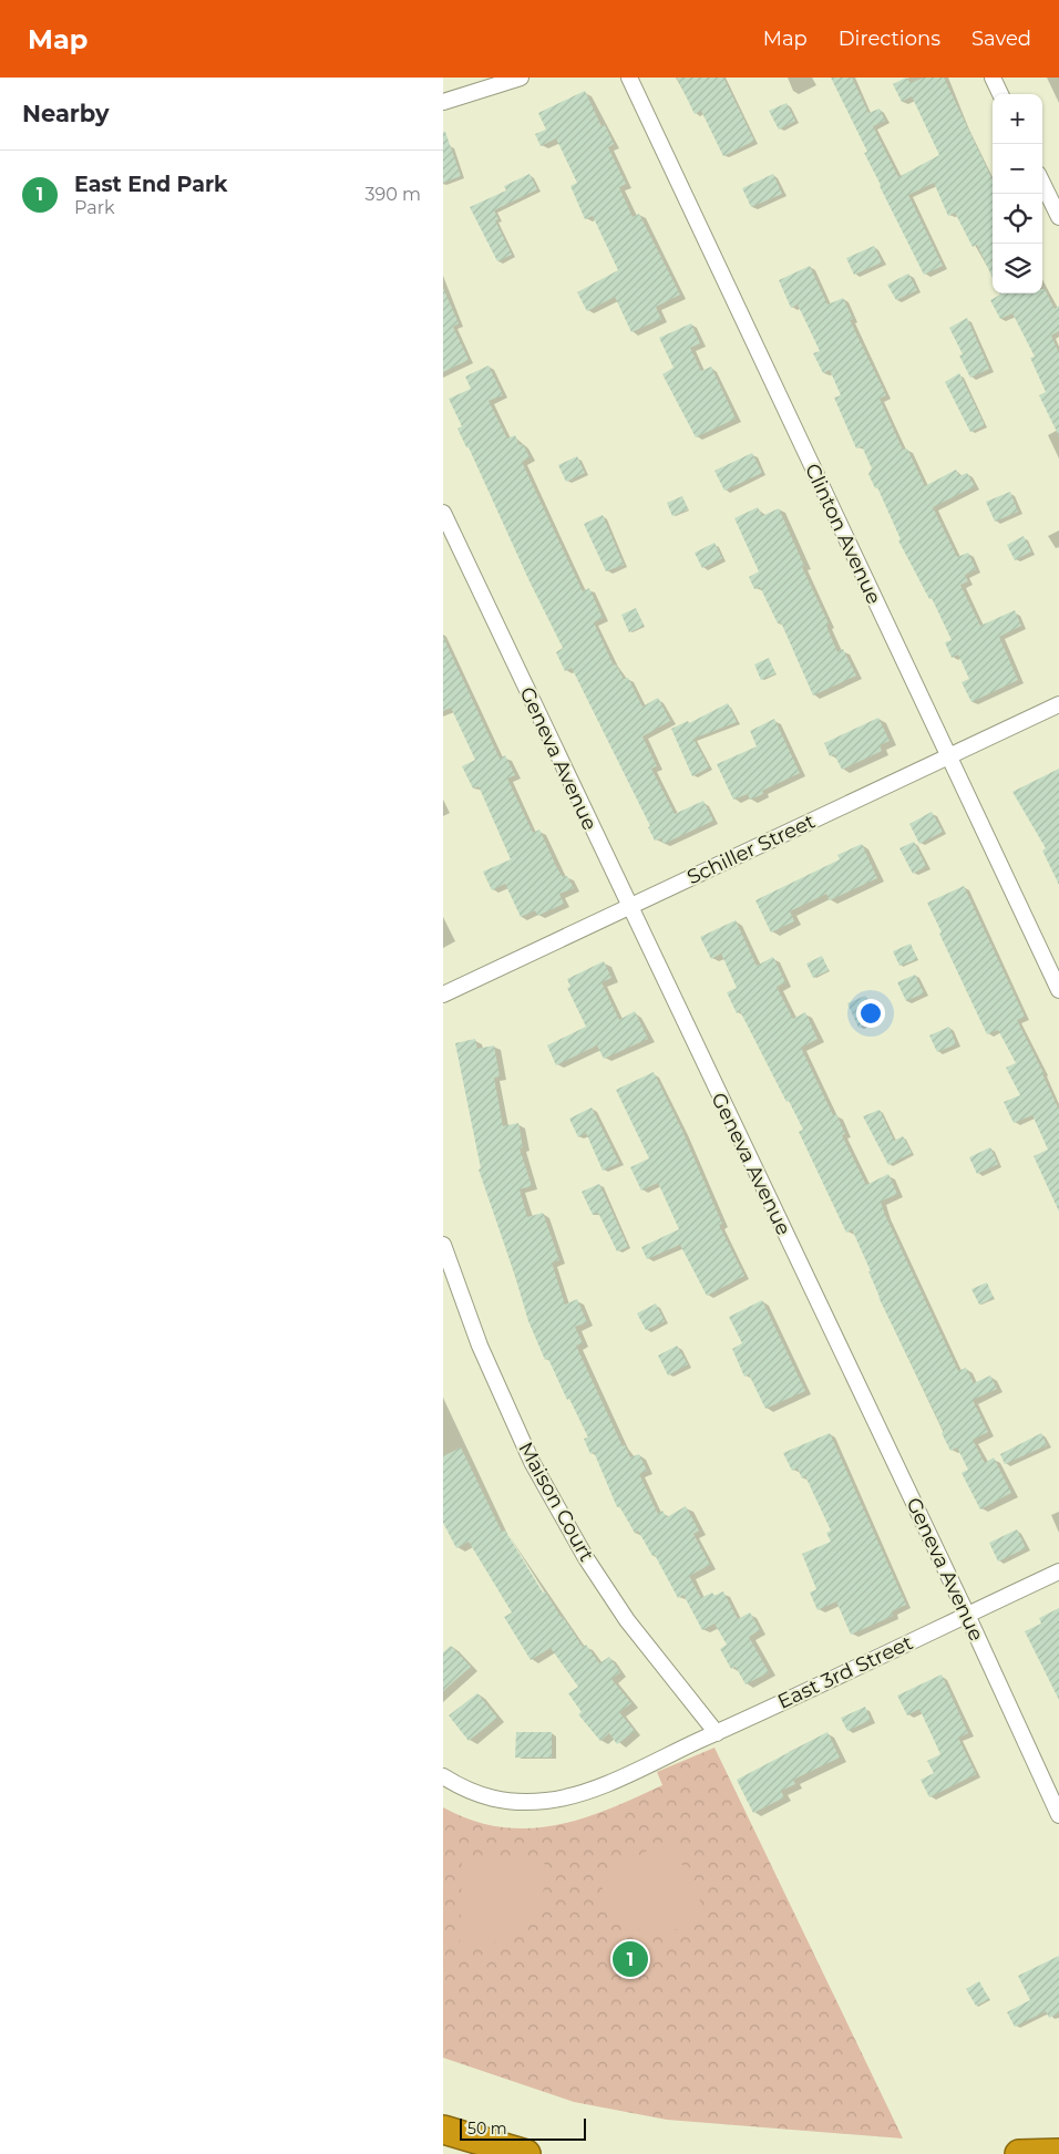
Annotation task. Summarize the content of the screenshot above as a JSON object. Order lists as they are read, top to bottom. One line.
{"streets":{"street":["Clinton Avenue","Geneva Avenue","Schiller Street","Maison Court","East 3rd Street"]},"crossings":[["Clinton Avenue","Schiller Street"],["Geneva Avenue","Schiller Street"],["Geneva Avenue","East 3rd Street"],["Maison Court","East 3rd Street"]],"scale_bar":"50 m","page":{"header":"Map","nav":["Map","Directions","Saved"],"heading":"Nearby","map_buttons":["+","−"],"list":[{"mark":"1","name":"East End Park","note":"Park","value":"390 m"}],"pins":"1","scale":"50 m"}}
